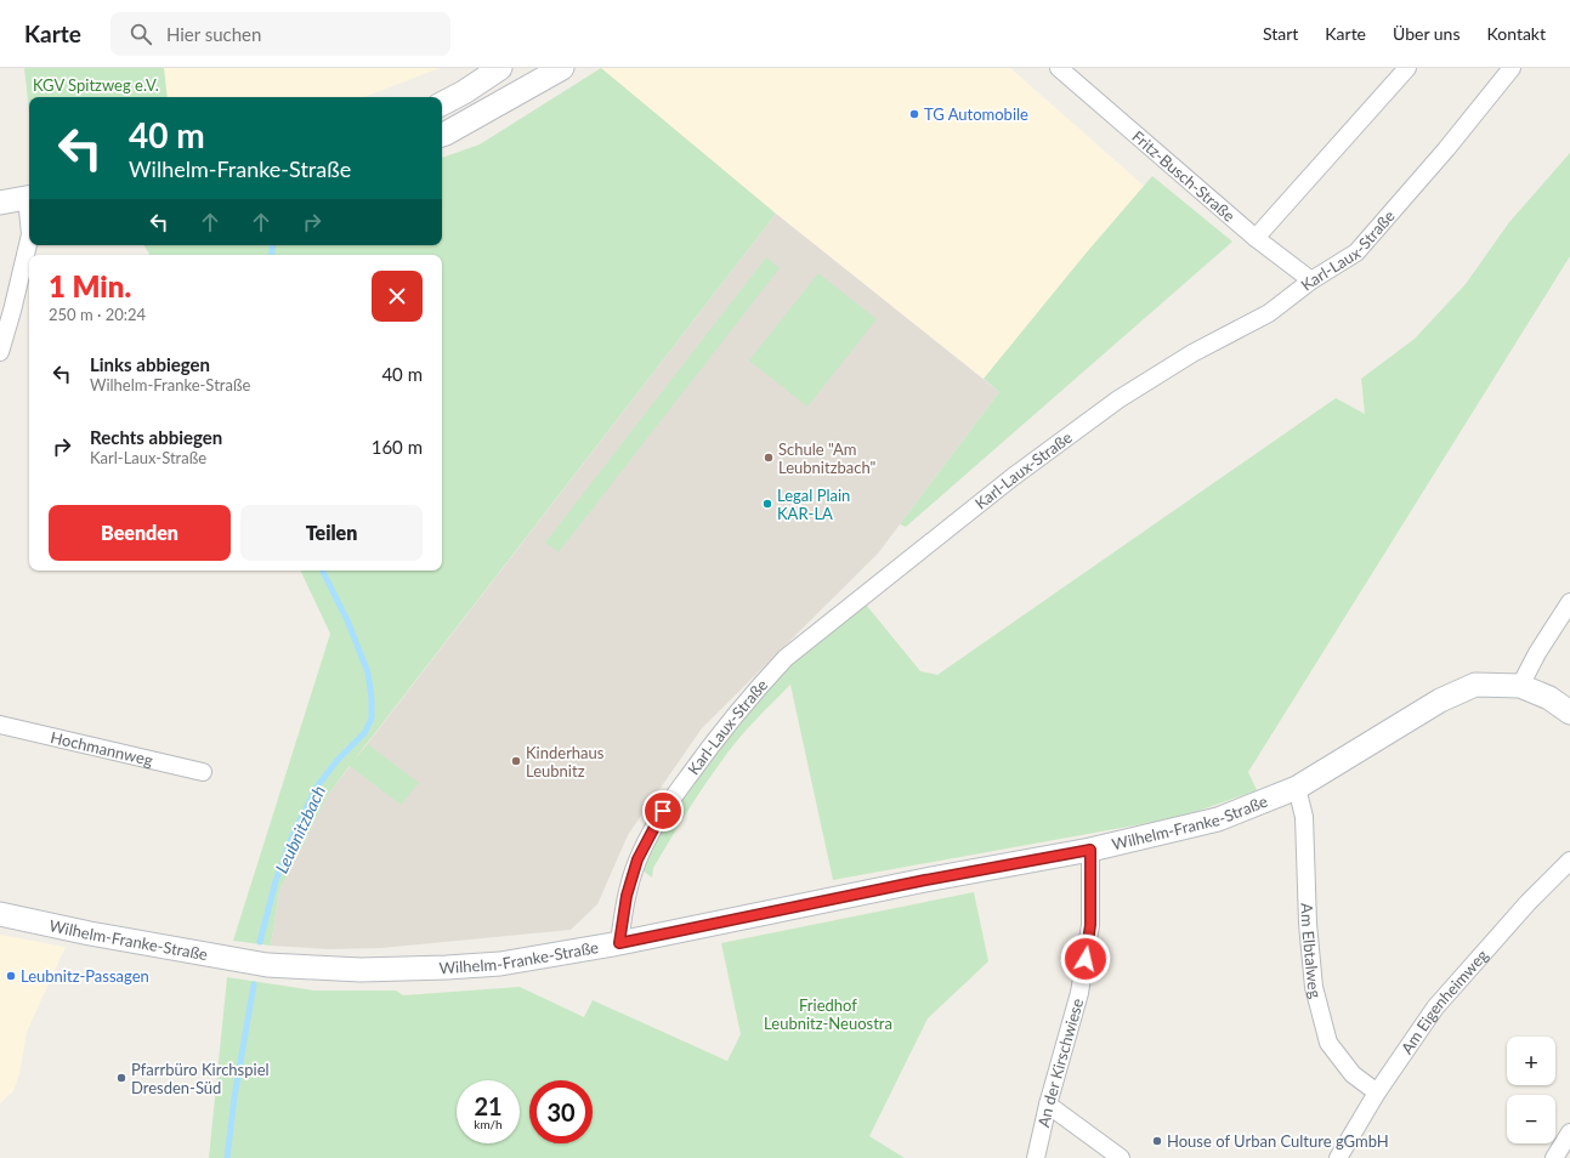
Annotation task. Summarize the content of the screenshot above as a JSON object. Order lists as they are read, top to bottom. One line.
{"streets":{"street":["Fritz-Busch-Straße","Karl-Laux-Straße","Hochmannweg","Wilhelm-Franke-Straße","Am Elbtalweg","Am Eigenheimweg","An der Kirschwiese"]},"crossings":[["Fritz-Busch-Straße","Karl-Laux-Straße"],["Karl-Laux-Straße","Wilhelm-Franke-Straße"],["Wilhelm-Franke-Straße","Am Elbtalweg"],["Wilhelm-Franke-Straße","An der Kirschwiese"],["Am Elbtalweg","Am Eigenheimweg"]],"water":["Leubnitzbach"],"parks":["KGV Spitzweg e.V.","Friedhof Leubnitz-Neuostra"],"places":["TG Automobile","Schule \"Am Leubnitzbach\"","Legal Plain KAR-LA","Kinderhaus Leubnitz","Leubnitz-Passagen","Pfarrbüro Kirchspiel Dresden-Süd","House of Urban Culture gGmbH"],"page":{"header":"Karte","search":"Hier suchen","nav":["Start","Karte","Über uns","Kontakt"],"turn":["40 m","Wilhelm-Franke-Straße"],"heading":["1 Min.","250 m · 20:24"],"list":[{"name":"Links abbiegen","note":"Wilhelm-Franke-Straße","value":"40 m"},{"name":"Rechts abbiegen","note":"Karl-Laux-Straße","value":"160 m"}],"buttons":["Beenden","Teilen"],"map_buttons":["+","−"],"speed":"21 km/h","limit":"30"}}
